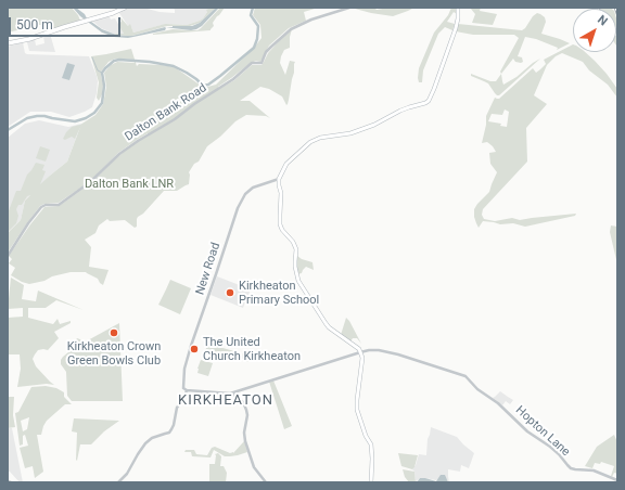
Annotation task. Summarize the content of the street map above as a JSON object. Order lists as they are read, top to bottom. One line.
{"streets":{"street":["Dalton Bank Road","New Road","Hopton Lane"]},"districts":["KIRKHEATON"],"parks":["Dalton Bank LNR"],"places":["Kirkheaton Primary School","Kirkheaton Crown Green Bowls Club","The United Church Kirkheaton"],"scale_bar":"500 m","north":"top right"}
